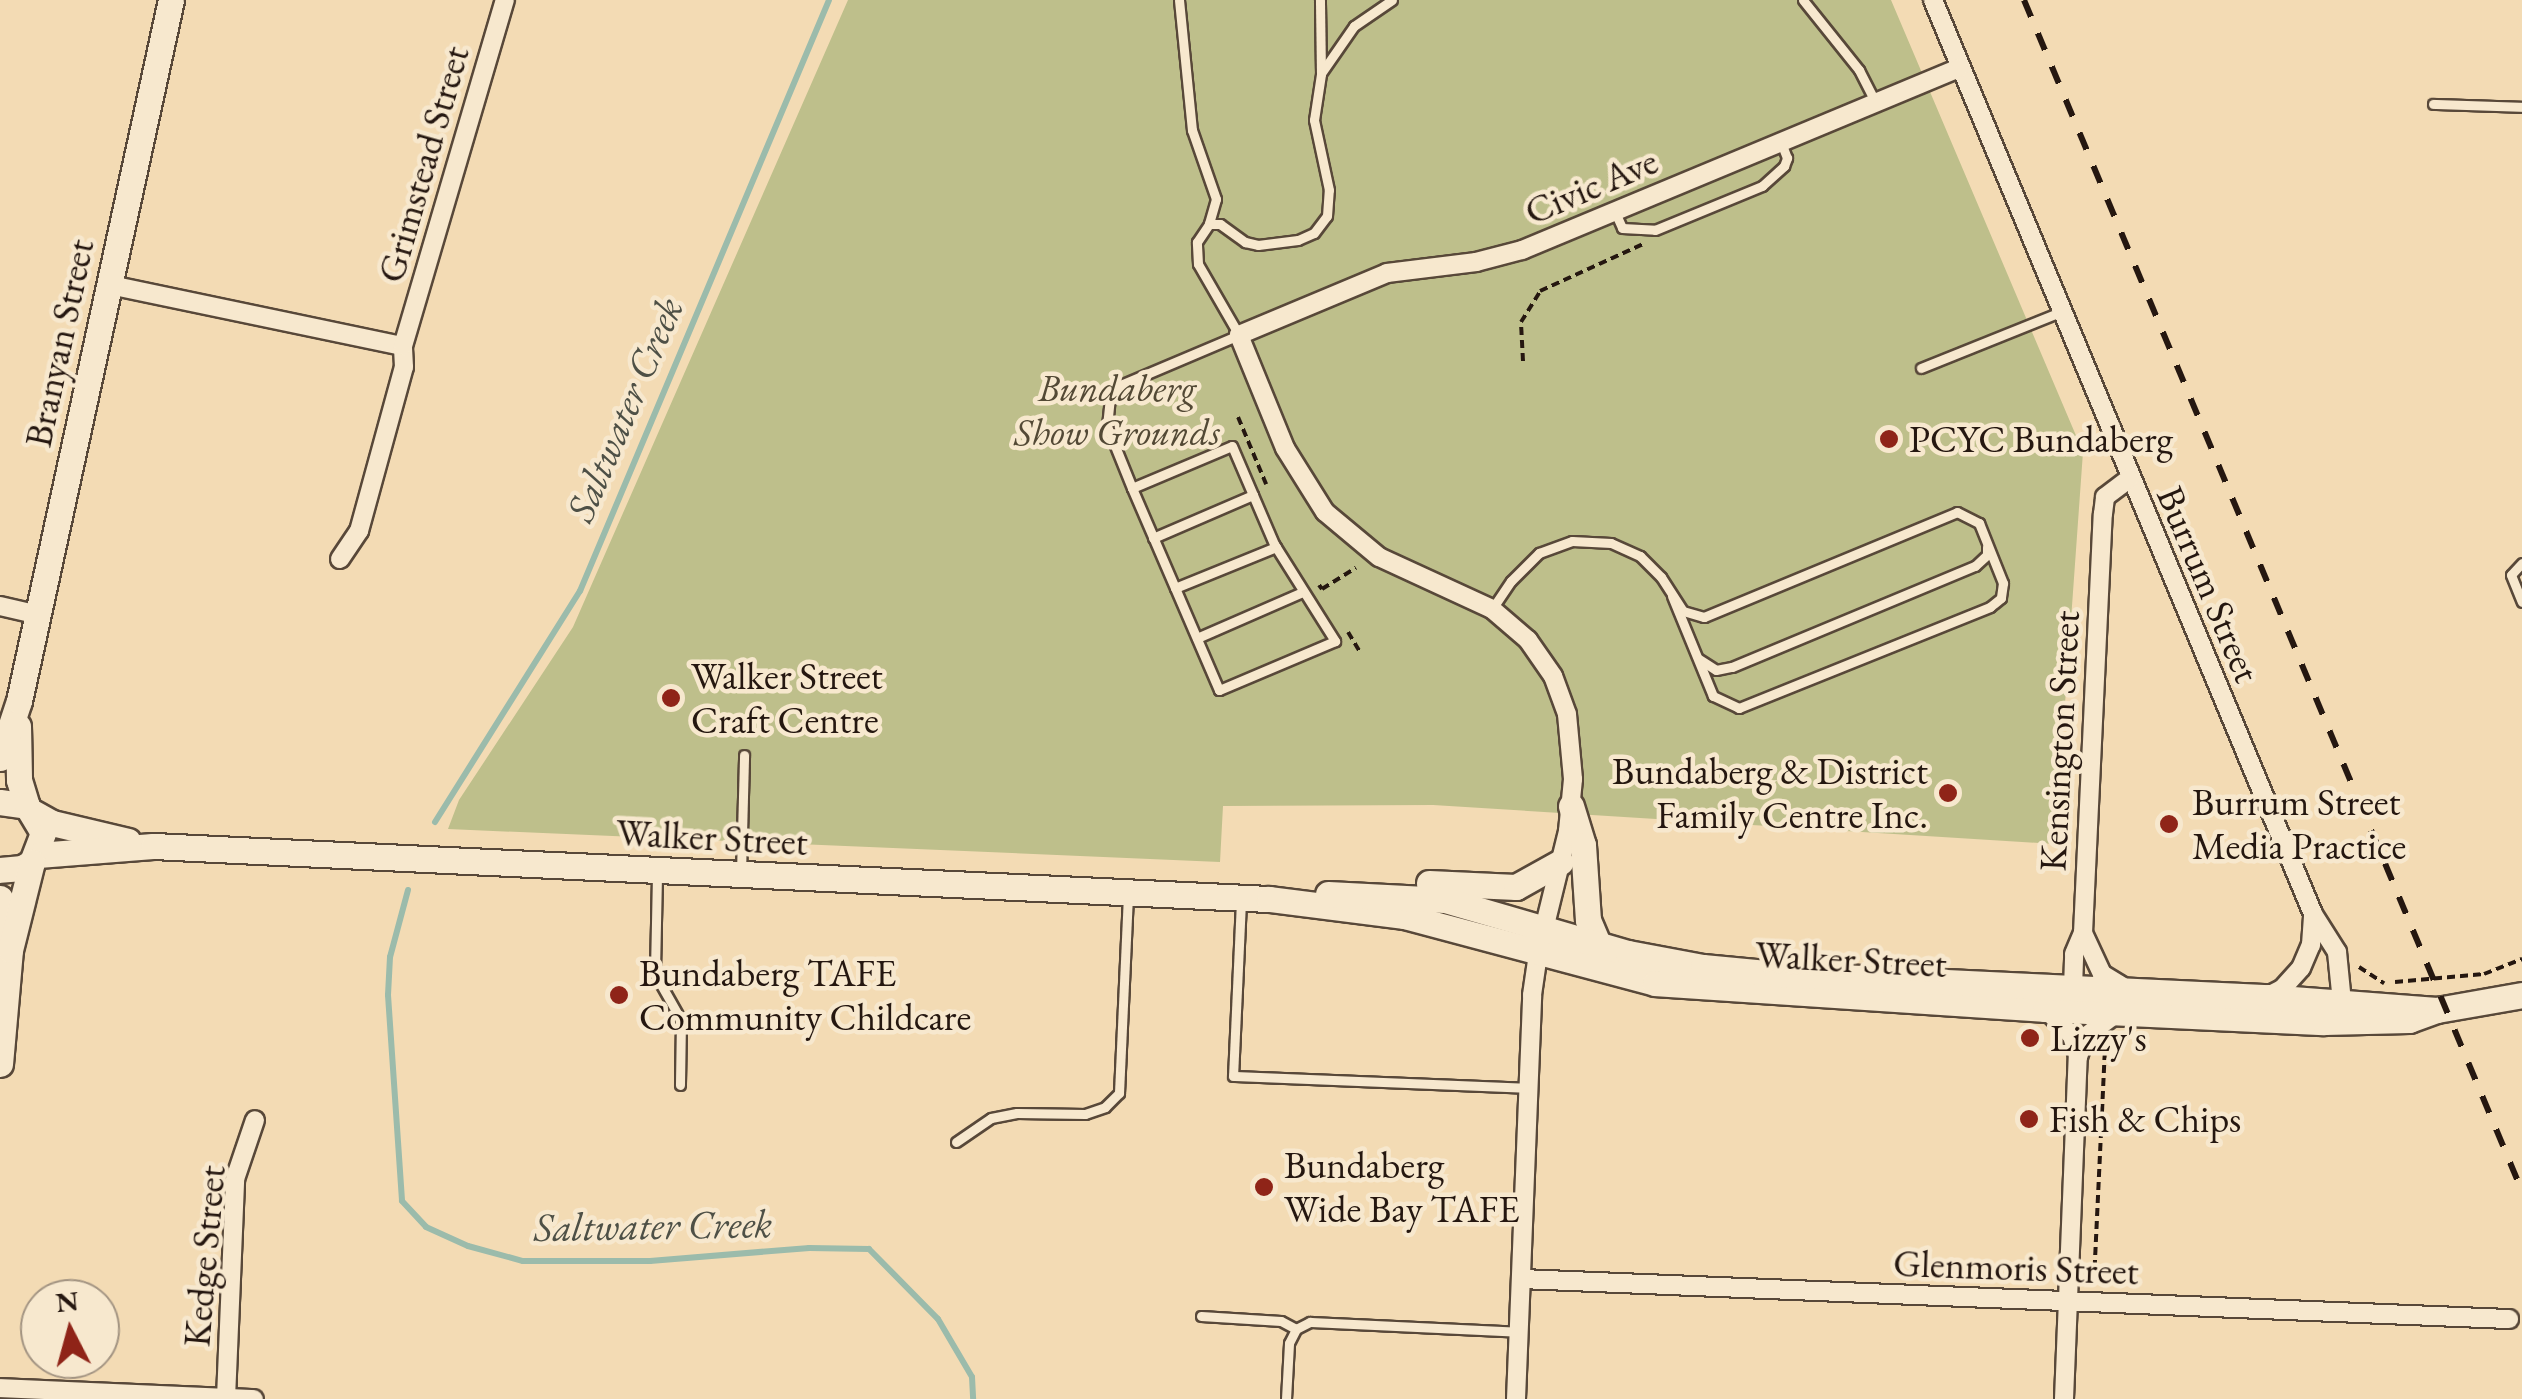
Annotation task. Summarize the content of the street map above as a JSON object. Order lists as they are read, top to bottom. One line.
{"streets":{"main road":["Branyan Street","Walker Street"],"street":["Grimstead Street","Civic Ave","Burrum Street","Kensington Street","Kedge Street","Glenmoris Street"]},"crossings":[["Civic Ave","Burrum Street"],["Branyan Street","Walker Street"],["Burrum Street","Kensington Street"],["Burrum Street","Walker Street"],["Kensington Street","Walker Street"]],"water":["Saltwater Creek"],"parks":["Bundaberg Show Grounds"],"places":["PCYC Bundaberg","Walker Street Craft Centre","Bundaberg & District Family Centre Inc.","Burrum Street Media Practice","Bundaberg TAFE Community Childcare","Lizzy's","Fish & Chips","Bundaberg Wide Bay TAFE"],"north":"top"}
